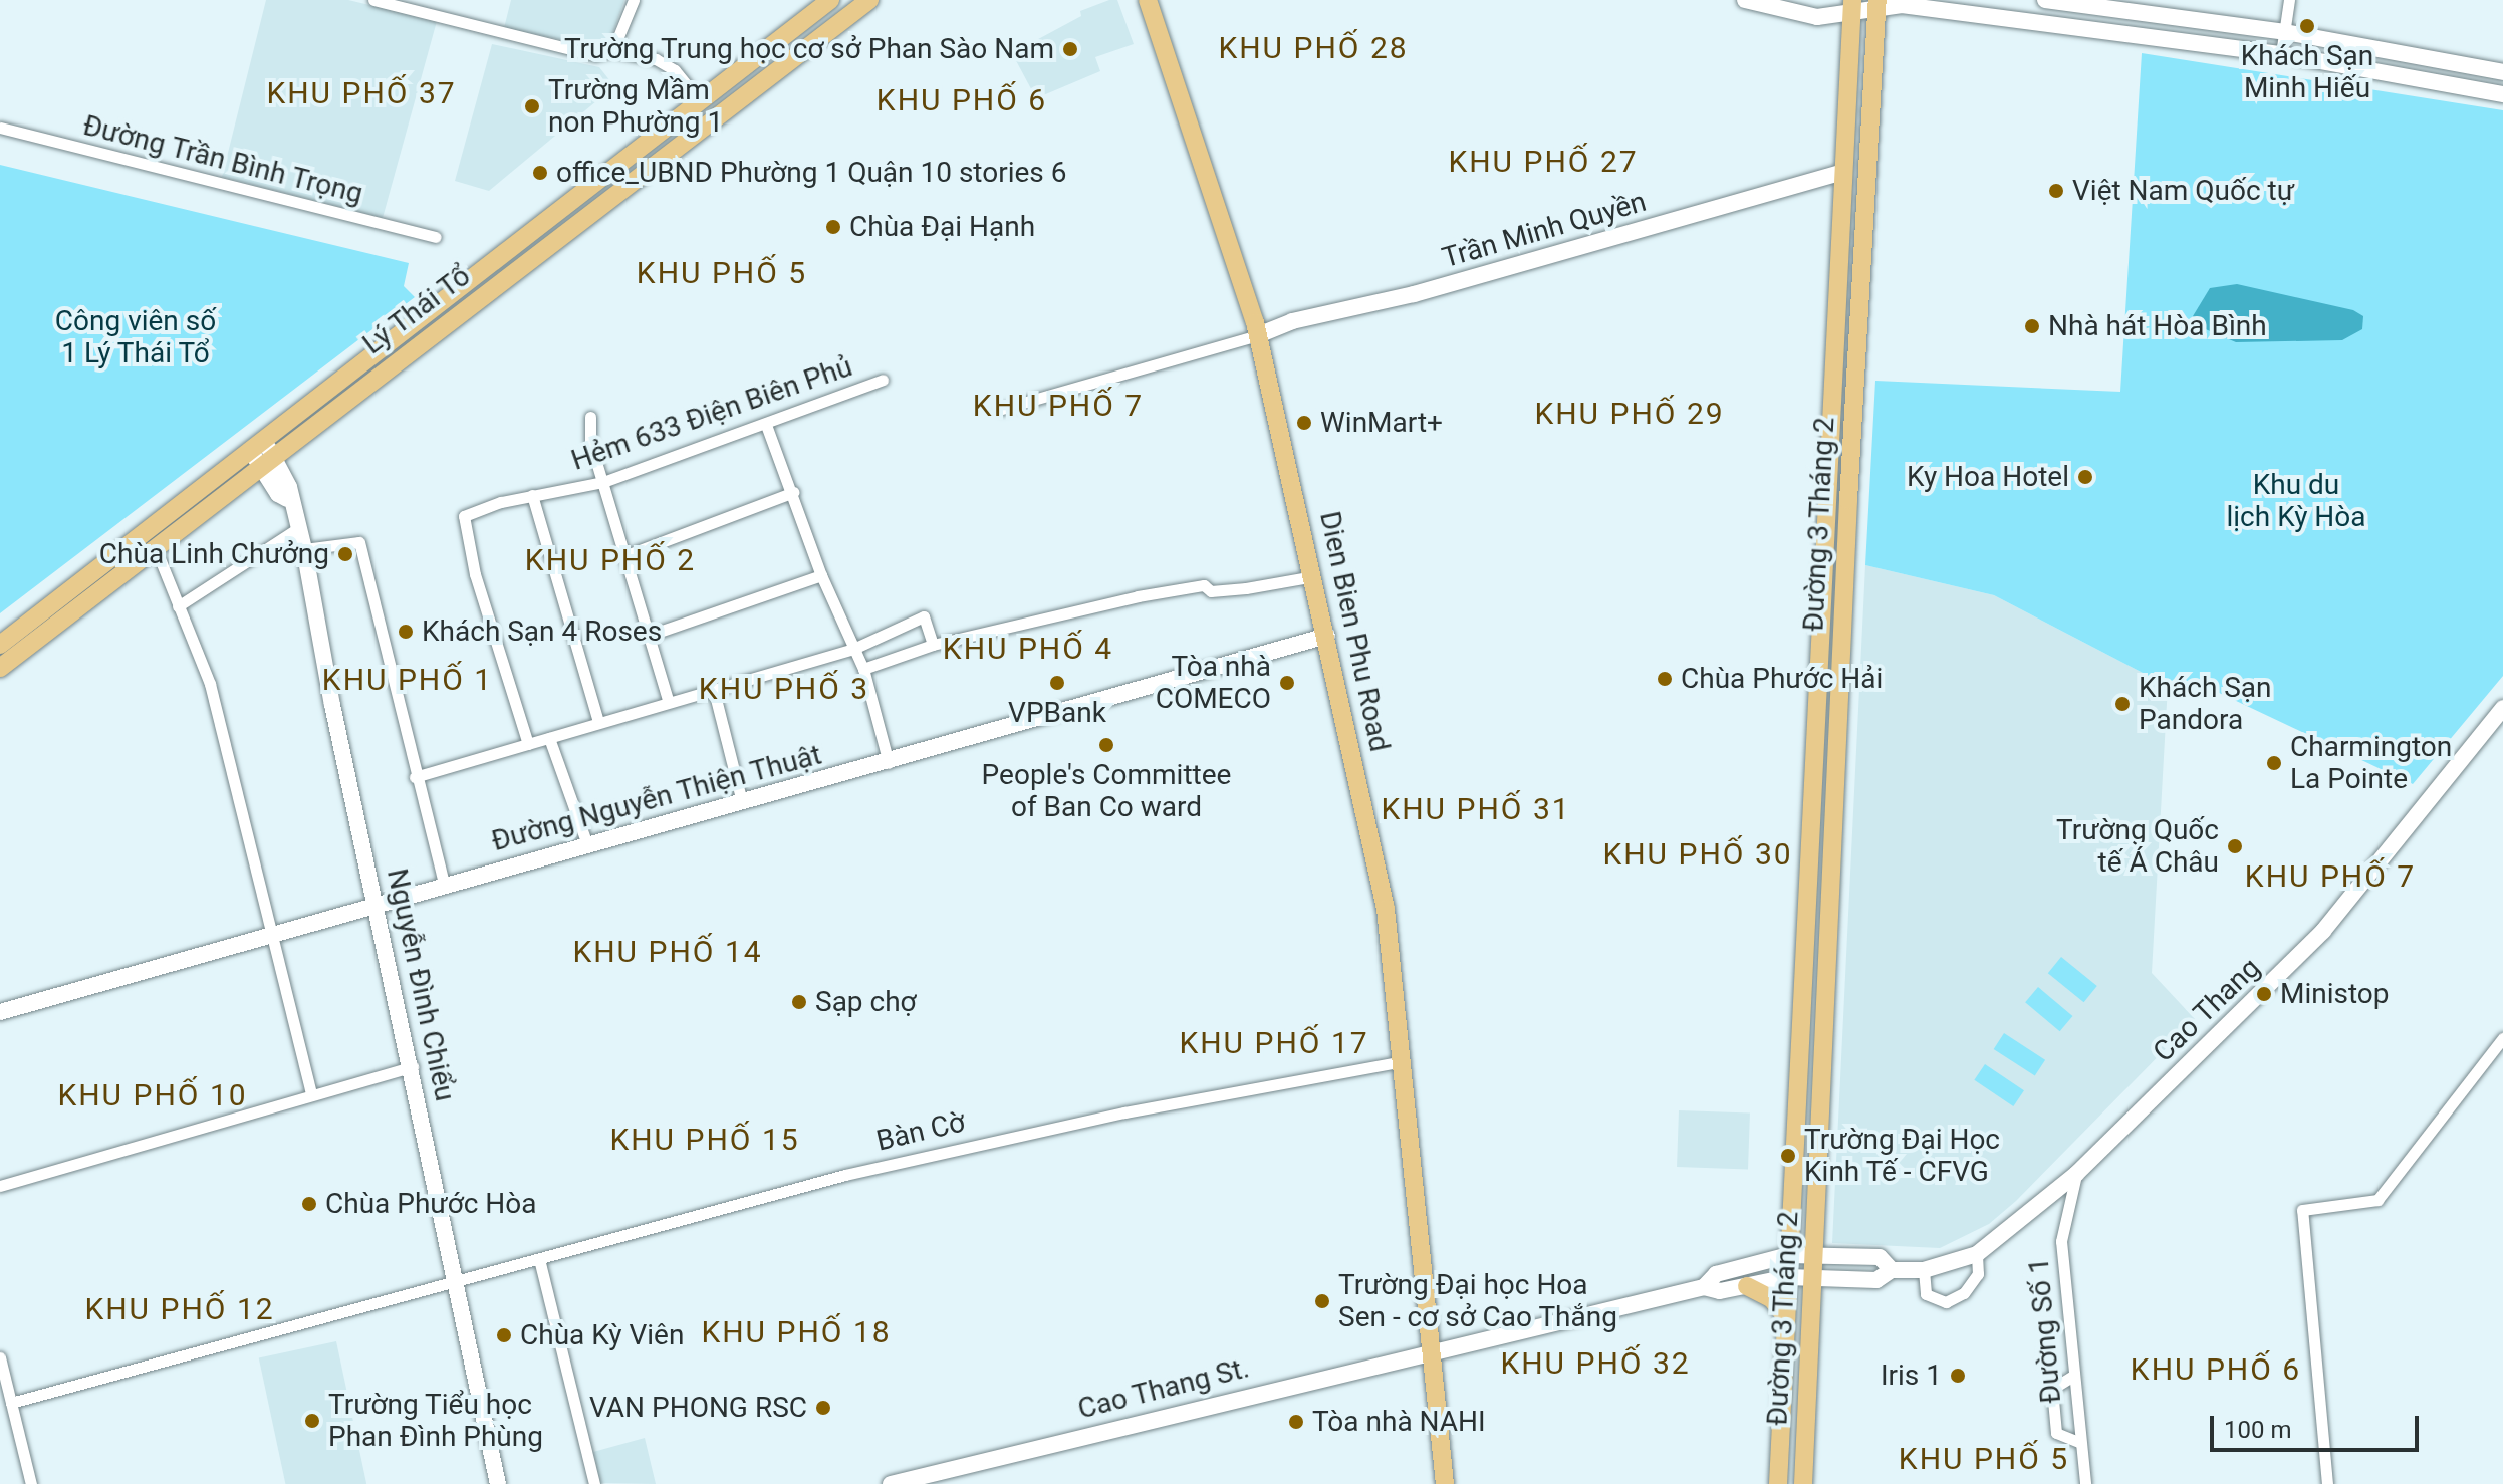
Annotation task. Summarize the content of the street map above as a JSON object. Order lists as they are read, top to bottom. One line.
{"streets":{"main road":["Lý Thái Tổ","Đường 3 Tháng 2","Dien Bien Phu Road"],"street":["Đường Trần Bình Trọng","Trần Minh Quyền","Hẻm 633 Ðiện Biên Phủ","Đường Nguyễn Thiện Thuật","Nguyễn Đình Chiểu","Cao Thang","Bàn Cờ","Đường Số 1","Cao Thang St."]},"crossings":[["Trần Minh Quyền","Đường 3 Tháng 2"],["Trần Minh Quyền","Dien Bien Phu Road"],["Lý Thái Tổ","Nguyễn Đình Chiểu"],["Đường 3 Tháng 2","Cao Thang"],["Dien Bien Phu Road","Đường Nguyễn Thiện Thuật"],["Dien Bien Phu Road","Cao Thang"],["Dien Bien Phu Road","Bàn Cờ"],["Dien Bien Phu Road","Cao Thang St."],["Đường Nguyễn Thiện Thuật","Nguyễn Đình Chiểu"],["Nguyễn Đình Chiểu","Bàn Cờ"],["Cao Thang","Đường Số 1"],["Cao Thang","Cao Thang St."]],"districts":["KHU PHỐ 28","KHU PHỐ 37","KHU PHỐ 6","KHU PHỐ 27","KHU PHỐ 5","KHU PHỐ 7","KHU PHỐ 29","KHU PHỐ 2","KHU PHỐ 4","KHU PHỐ 1","KHU PHỐ 3","KHU PHỐ 31","KHU PHỐ 30","KHU PHỐ 7","KHU PHỐ 14","KHU PHỐ 17","KHU PHỐ 10","KHU PHỐ 15","KHU PHỐ 12","KHU PHỐ 18","KHU PHỐ 32","KHU PHỐ 6","KHU PHỐ 5"],"parks":["Công viên số 1 Lý Thái Tổ","Khu du lịch Kỳ Hòa"],"places":["Khách Sạn Minh Hiếu","Trường Trung học cơ sở Phan Sào Nam","Trường Mầm non Phường 1","office_UBND Phường 1 Quận 10 stories 6","Việt Nam Quốc tự","Chùa Đại Hạnh","Nhà hát Hòa Bình","WinMart+","Ky Hoa Hotel","Chùa Linh Chưởng","Khách Sạn 4 Roses","Chùa Phước Hải","VPBank","Tòa nhà COMECO","Khách Sạn Pandora","People's Committee of Ban Co ward","Charmington La Pointe","Trường Quốc tế Á Châu","Ministop","Sạp chợ","Trường Đại Học Kinh Tế - CFVG","Chùa Phước Hòa","Trường Đại học Hoa Sen - cơ sở Cao Thắng","Chùa Kỳ Viên","Iris 1","VAN PHONG RSC","Trường Tiểu học Phan Đình Phùng","Tòa nhà NAHI"],"scale_bar":"100 m"}
